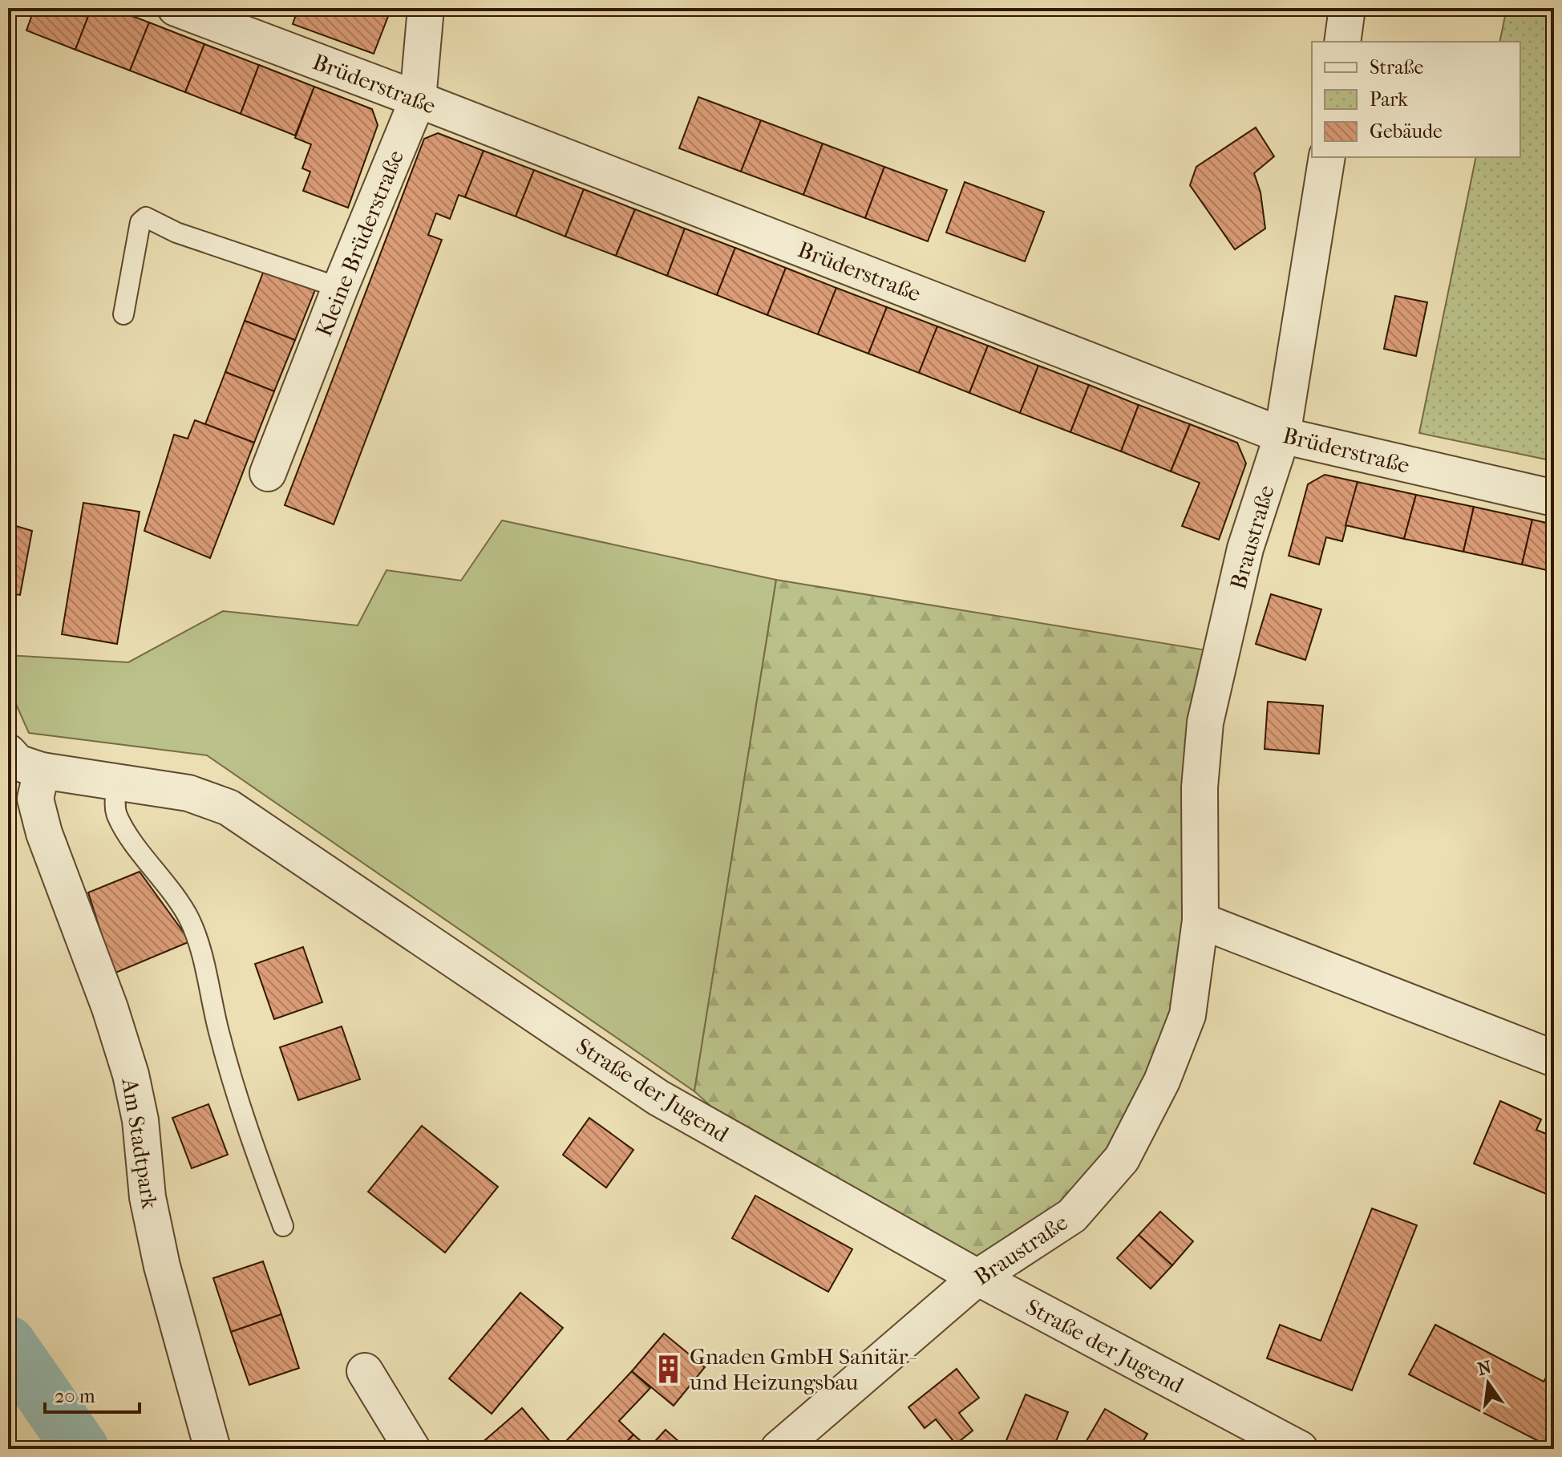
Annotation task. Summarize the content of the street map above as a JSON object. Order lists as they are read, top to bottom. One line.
{"streets":{"street":["Brüderstraße","Kleine Brüderstraße","Braustraße","Straße der Jugend","Am Stadtpark"]},"crossings":[["Brüderstraße","Kleine Brüderstraße"],["Brüderstraße","Braustraße"],["Braustraße","Straße der Jugend"],["Straße der Jugend","Am Stadtpark"]],"places":{"building":["Gnaden GmbH Sanitär- und Heizungsbau"]},"legend":["Straße","Park","Gebäude"],"scale_bar":"20 m","north":"top"}
